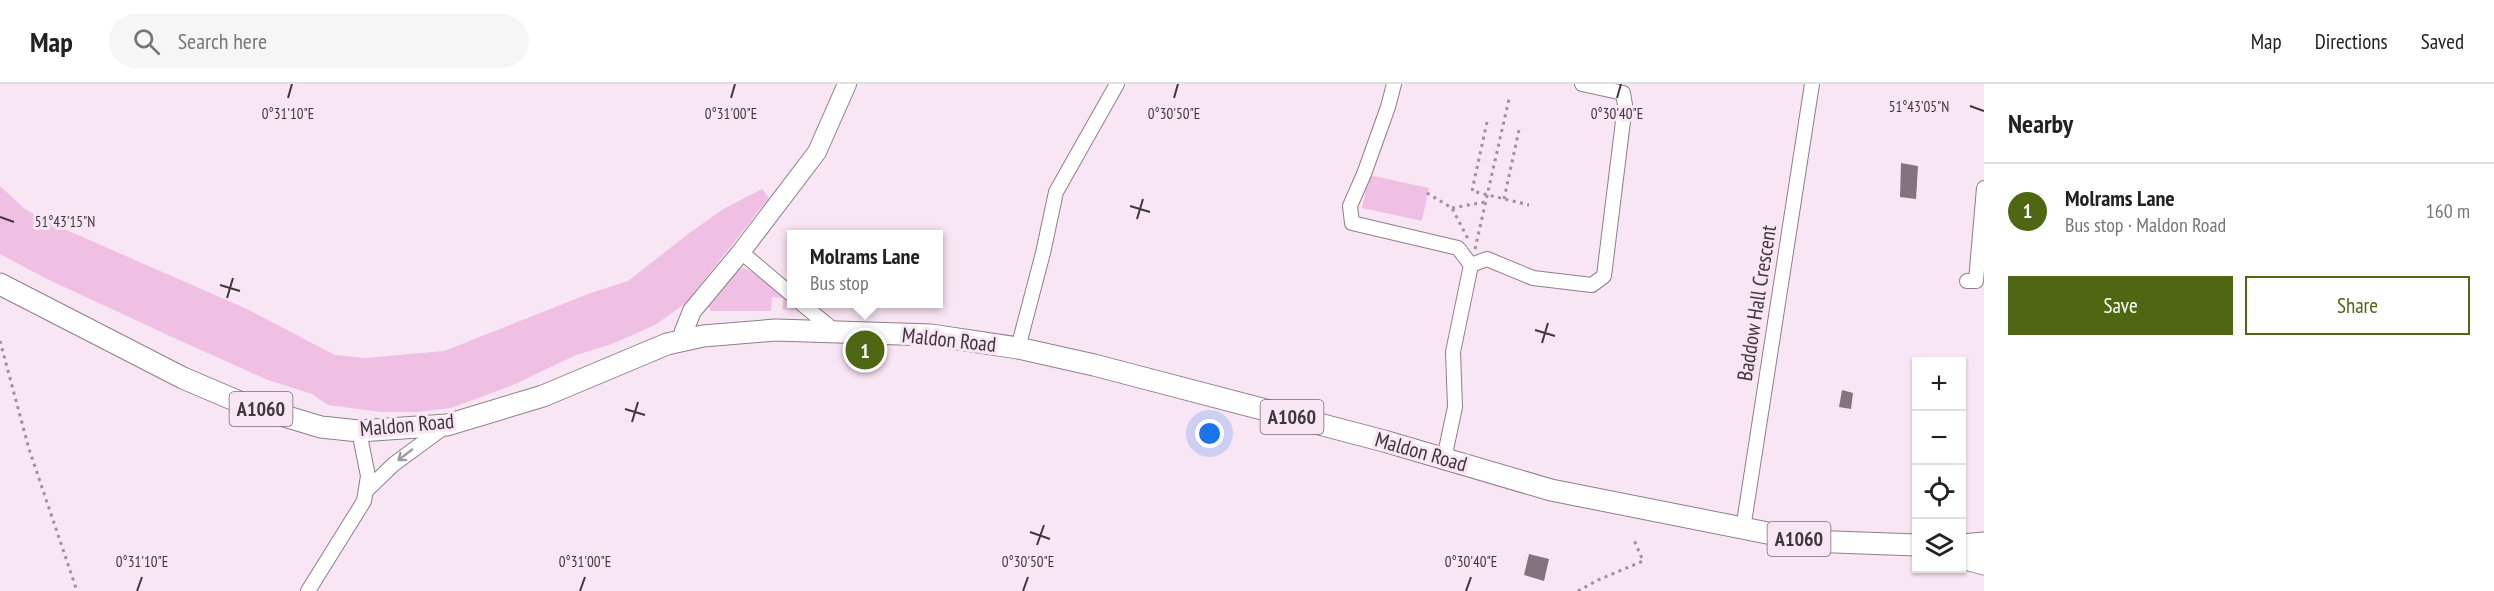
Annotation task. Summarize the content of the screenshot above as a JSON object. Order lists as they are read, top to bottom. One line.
{"streets":{"main road":["Maldon Road","A1060"],"street":["Baddow Hall Crescent"]},"crossings":[["Baddow Hall Crescent","Maldon Road"]],"page":{"header":"Map","search":"Search here","nav":["Map","Directions","Saved"],"heading":"Nearby","list":[{"mark":"1","name":"Molrams Lane","note":"Bus stop · Maldon Road","value":"160 m"}],"popup":["Molrams Lane","Bus stop"],"buttons":["Save","Share"],"pins":"1","map_buttons":["+","−"]},"coordinates":["51°43'05\"N","0°31'10\"E","0°31'00\"E","0°30'50\"E","0°30'40\"E","51°43'15\"N"]}
